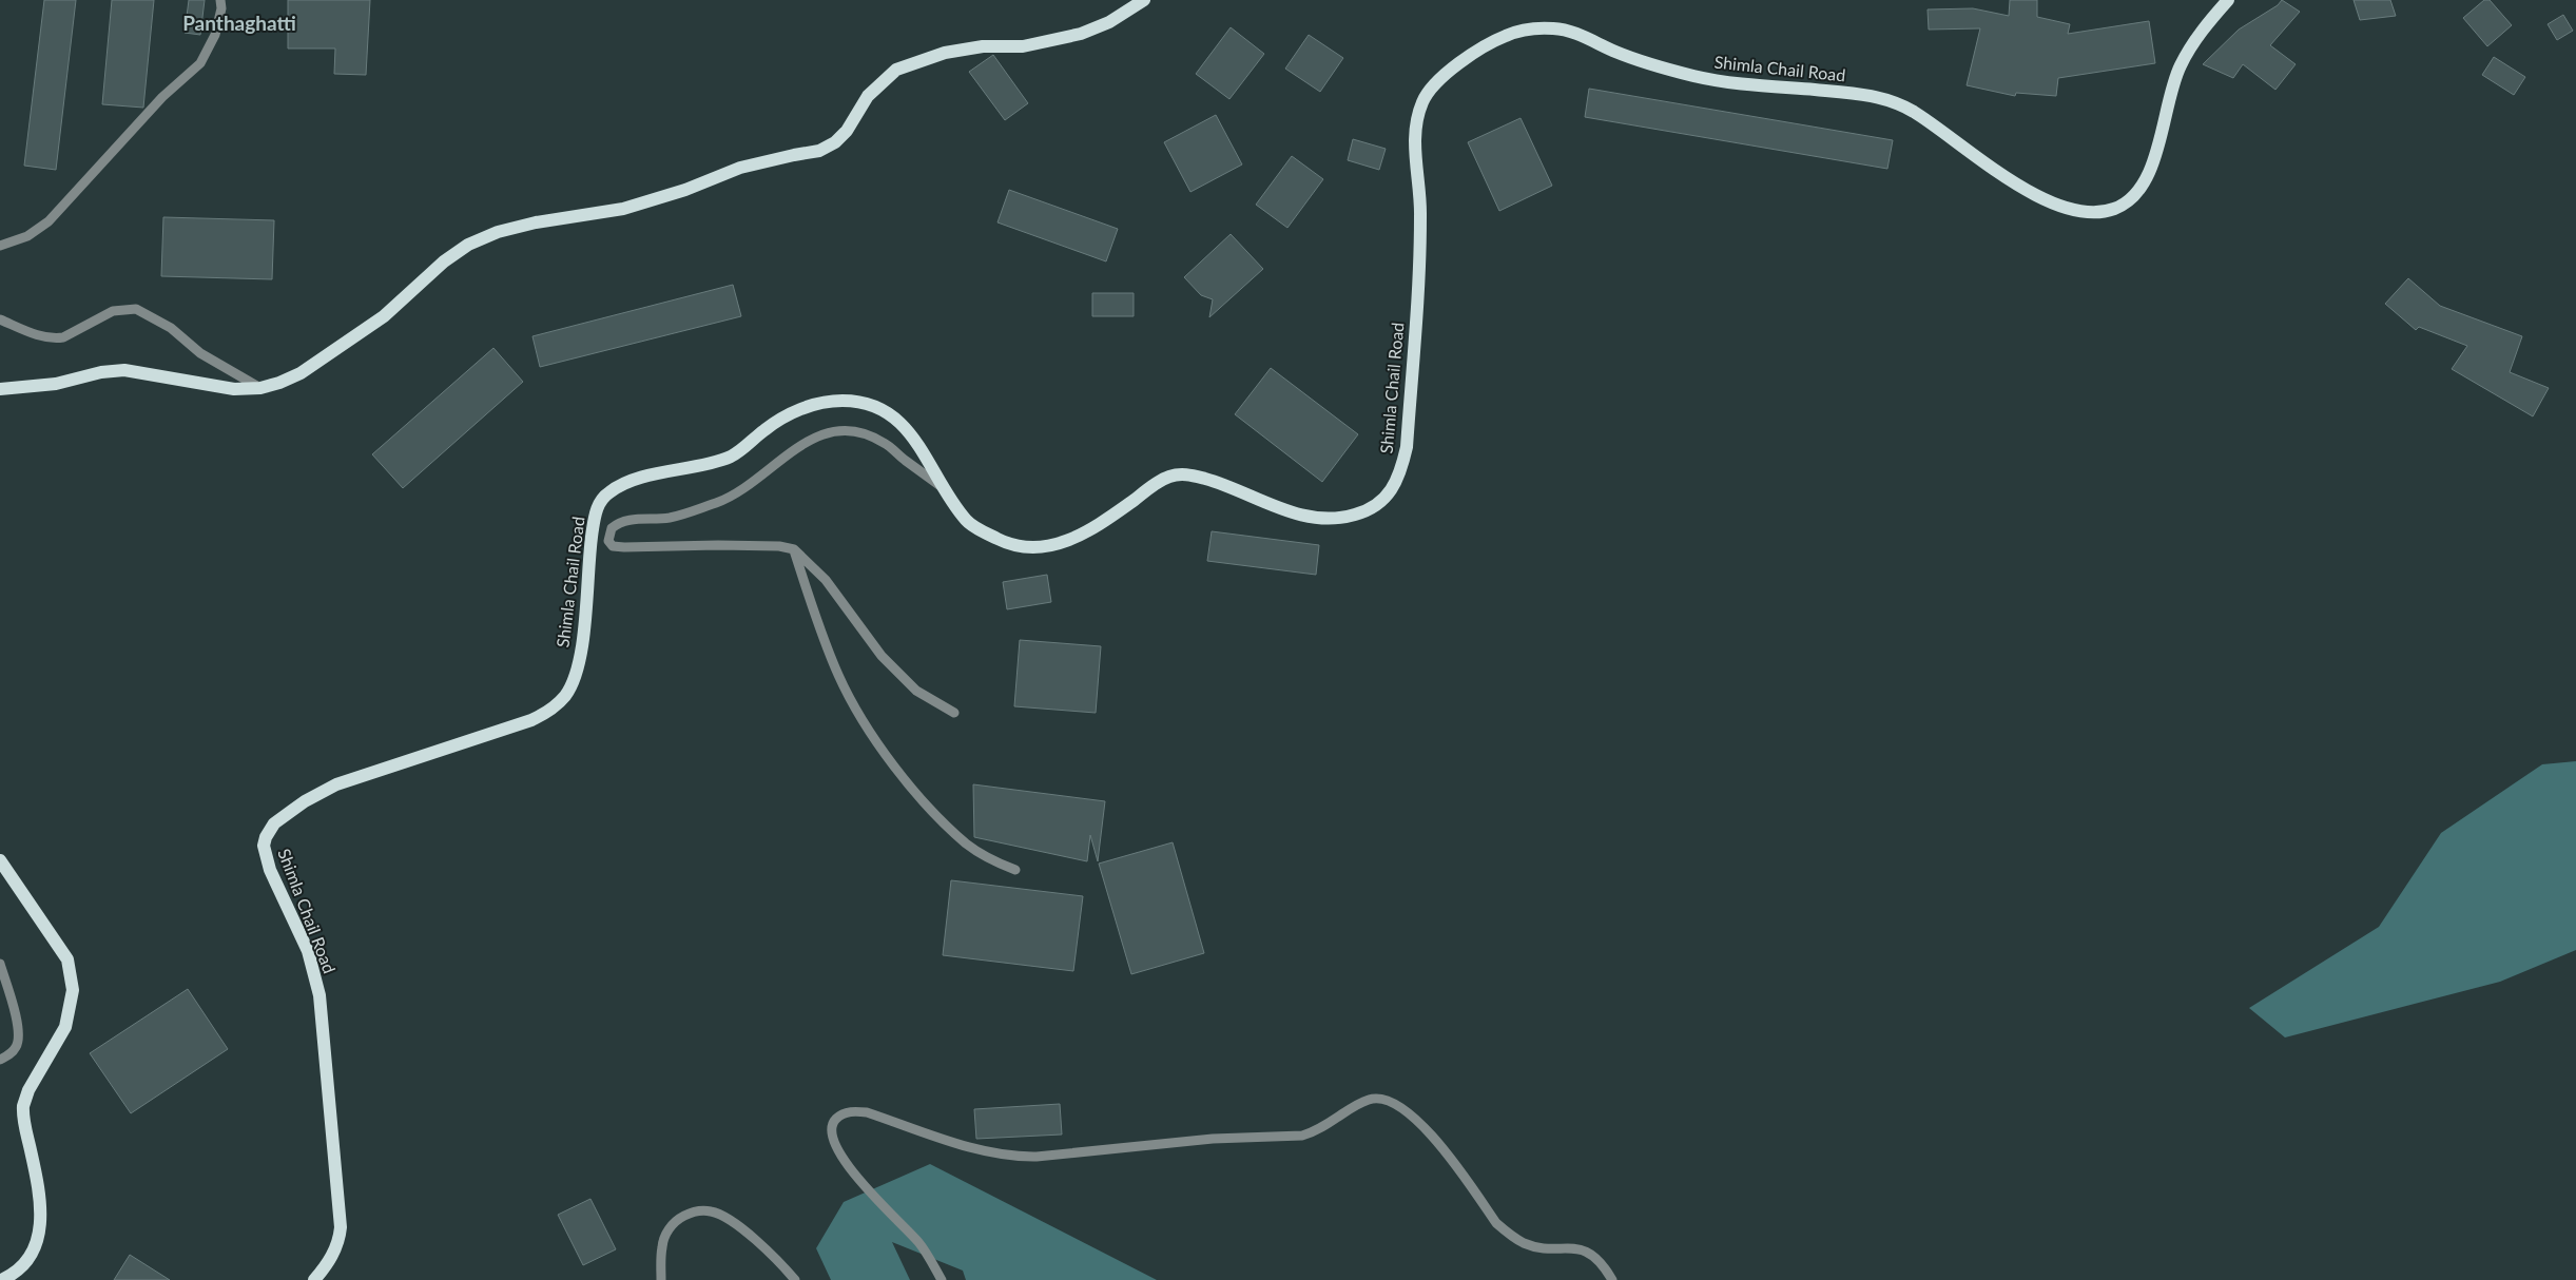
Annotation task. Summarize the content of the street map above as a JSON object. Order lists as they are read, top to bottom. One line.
{"streets":{"main road":["Shimla Chail Road"]},"districts":["Panthaghatti"]}
